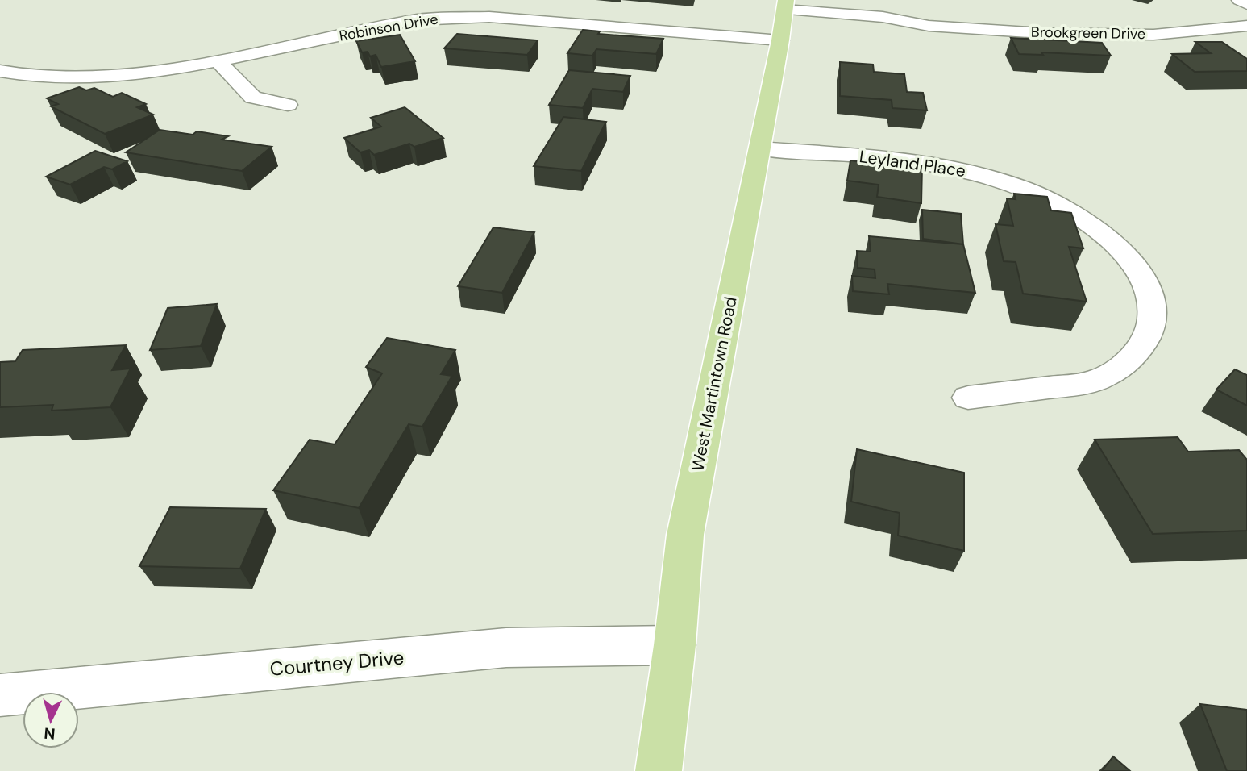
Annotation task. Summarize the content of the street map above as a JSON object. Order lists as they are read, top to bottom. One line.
{"streets":{"main road":["West Martintown Road"],"street":["Robinson Drive","Brookgreen Drive","Leyland Place","Courtney Drive"]},"crossings":[["Robinson Drive","Brookgreen Drive"],["Robinson Drive","West Martintown Road"],["Brookgreen Drive","West Martintown Road"],["Leyland Place","West Martintown Road"],["West Martintown Road","Courtney Drive"]],"north":"bottom"}
